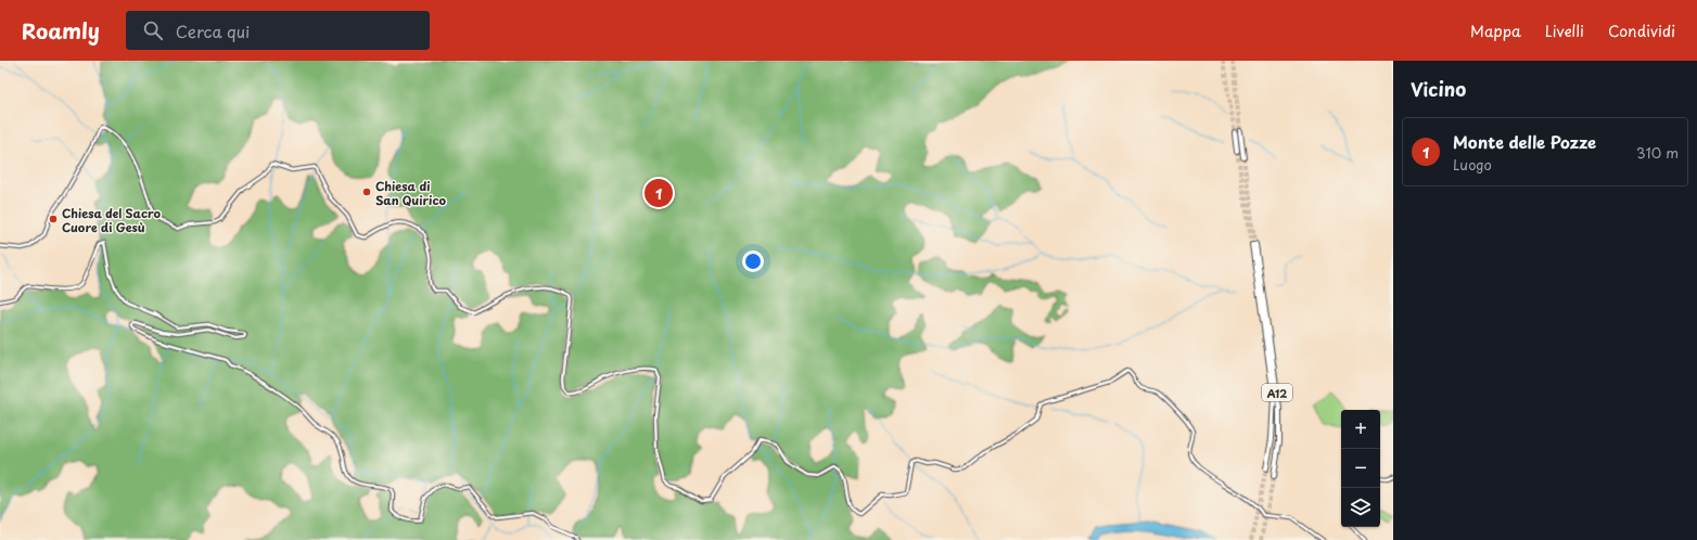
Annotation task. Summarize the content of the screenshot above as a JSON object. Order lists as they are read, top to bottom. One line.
{"streets":{"highway":["A12"]},"places":["Chiesa di San Quirico","Chiesa del Sacro Cuore di Gesù"],"page":{"header":"Roamly","search":"Cerca qui","nav":["Mappa","Livelli","Condividi"],"heading":"Vicino","list":[{"mark":"1","name":"Monte delle Pozze","note":"Luogo","value":"310 m"}],"pins":"1","map_buttons":["+","−"]}}
